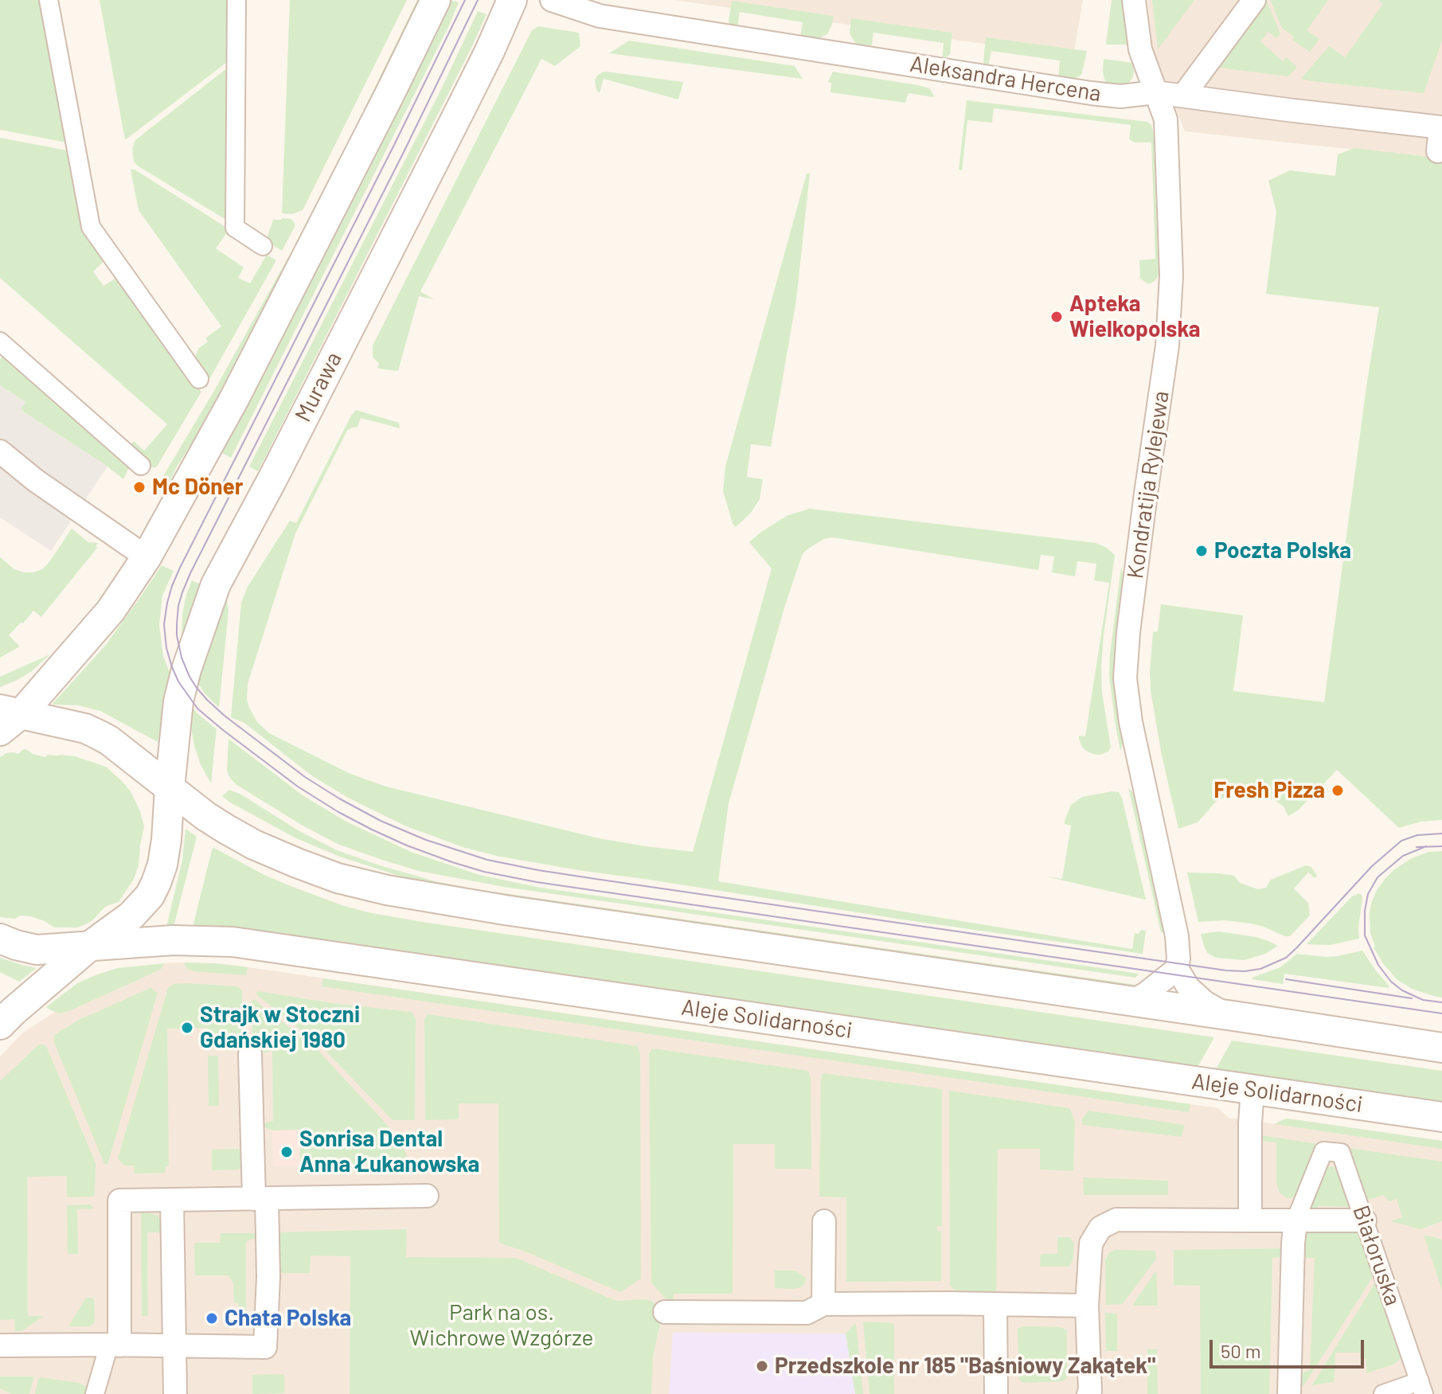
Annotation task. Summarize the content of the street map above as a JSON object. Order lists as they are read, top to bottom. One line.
{"streets":{"street":["Aleksandra Hercena","Murawa","Kondratija Rylejewa","Aleje Solidarności","Białoruska"]},"crossings":[["Aleksandra Hercena","Kondratija Rylejewa"],["Murawa","Aleje Solidarności"]],"parks":["Park na os. Wichrowe Wzgórze"],"places":["Apteka Wielkopolska","Mc Döner","Poczta Polska","Fresh Pizza","Strajk w Stoczni Gdańskiej 1980","Sonrisa Dental Anna Łukanowska","Chata Polska","Przedszkole nr 185 \"Baśniowy Zakątek\""],"scale_bar":"50 m"}
